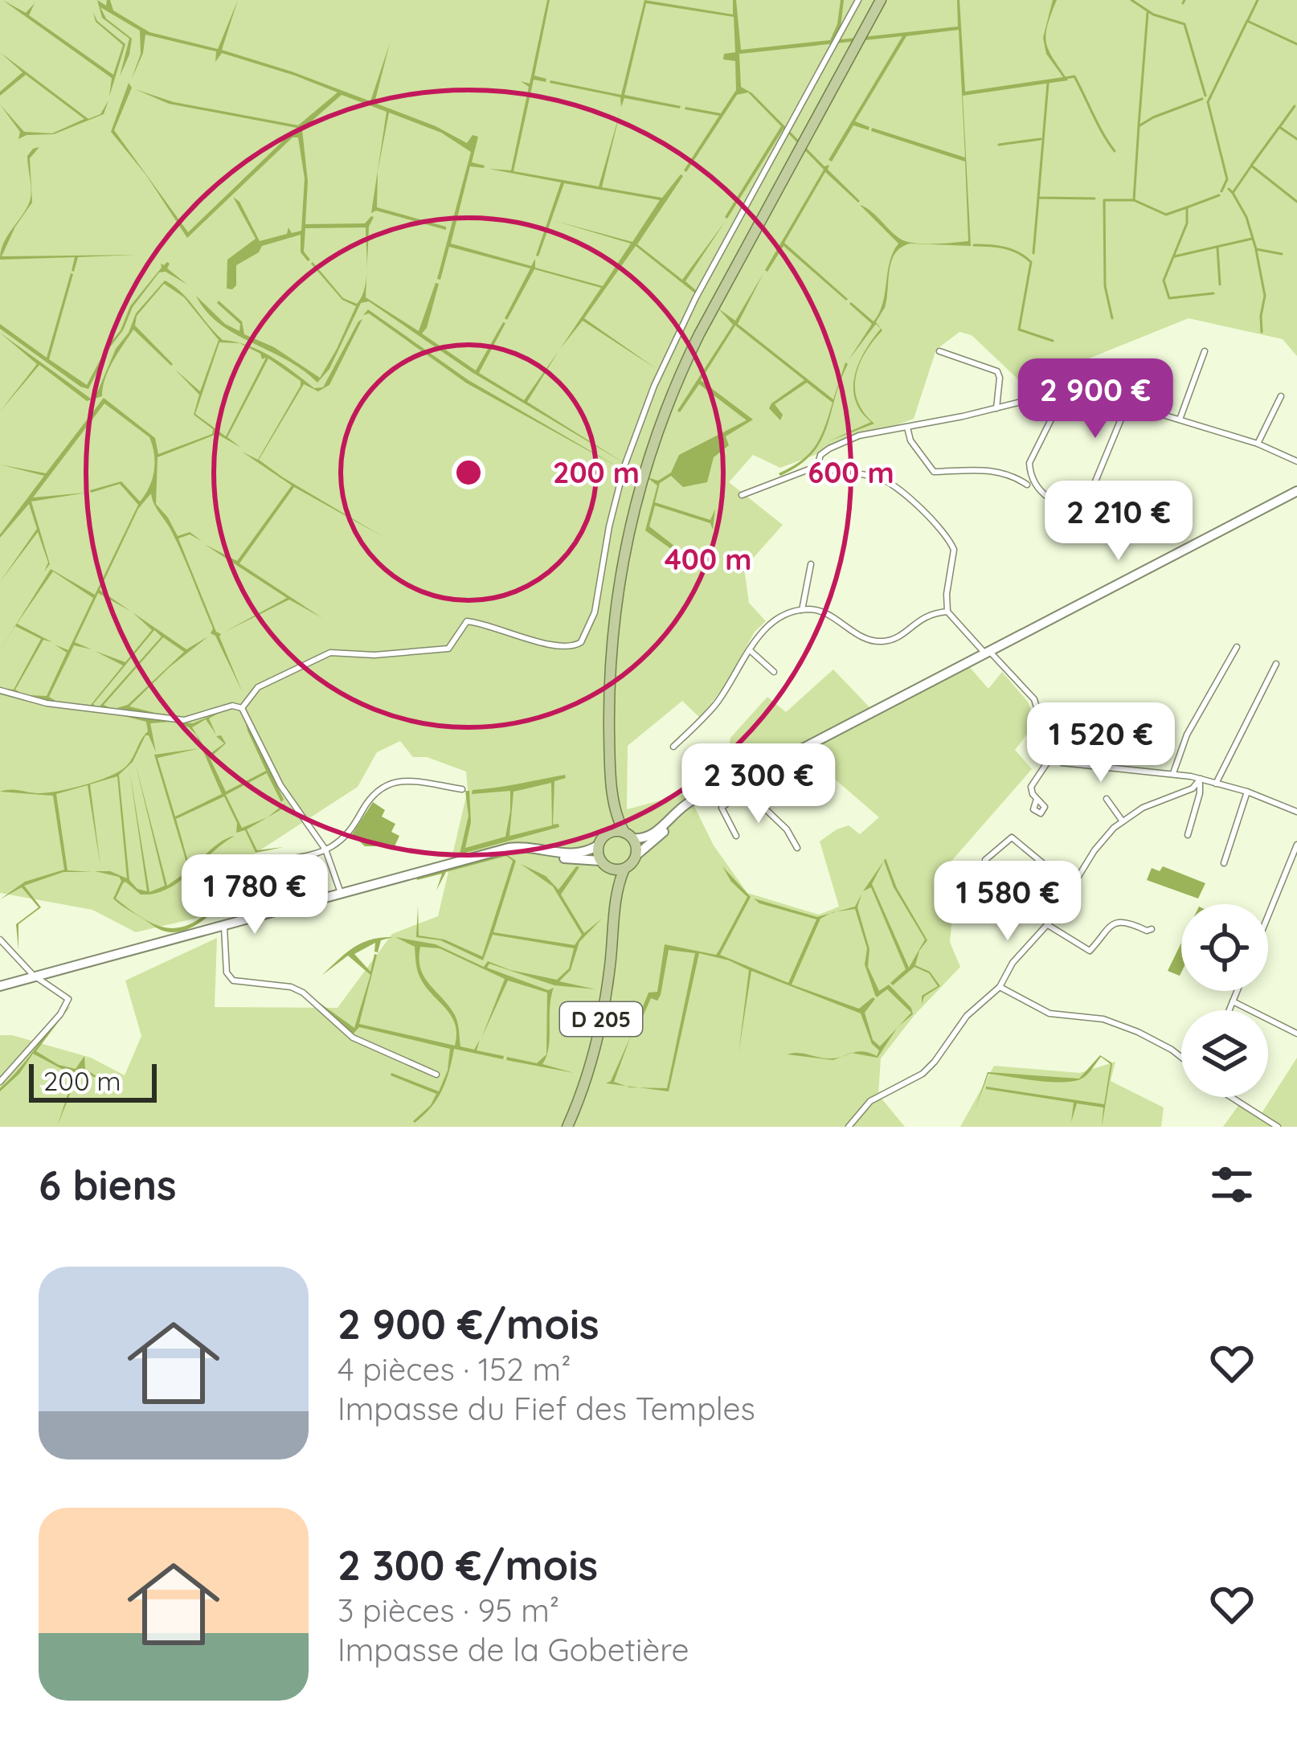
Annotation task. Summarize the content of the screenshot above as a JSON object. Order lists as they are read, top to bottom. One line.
{"streets":{"main road":["D 205"]},"scale_bar":"200 m","page":{"price":["2 900 €","2 210 €","1 520 €","2 300 €","1 780 €","1 580 €"],"scale":"200 m","heading":"6 biens","list":[{"name":"2 900 €/mois","note":"4 pièces · 152 m² · Impasse du Fief des Temples"},{"name":"2 300 €/mois","note":"3 pièces · 95 m² · Impasse de la Gobetière"}]},"rings":["200 m","600 m","400 m"]}
